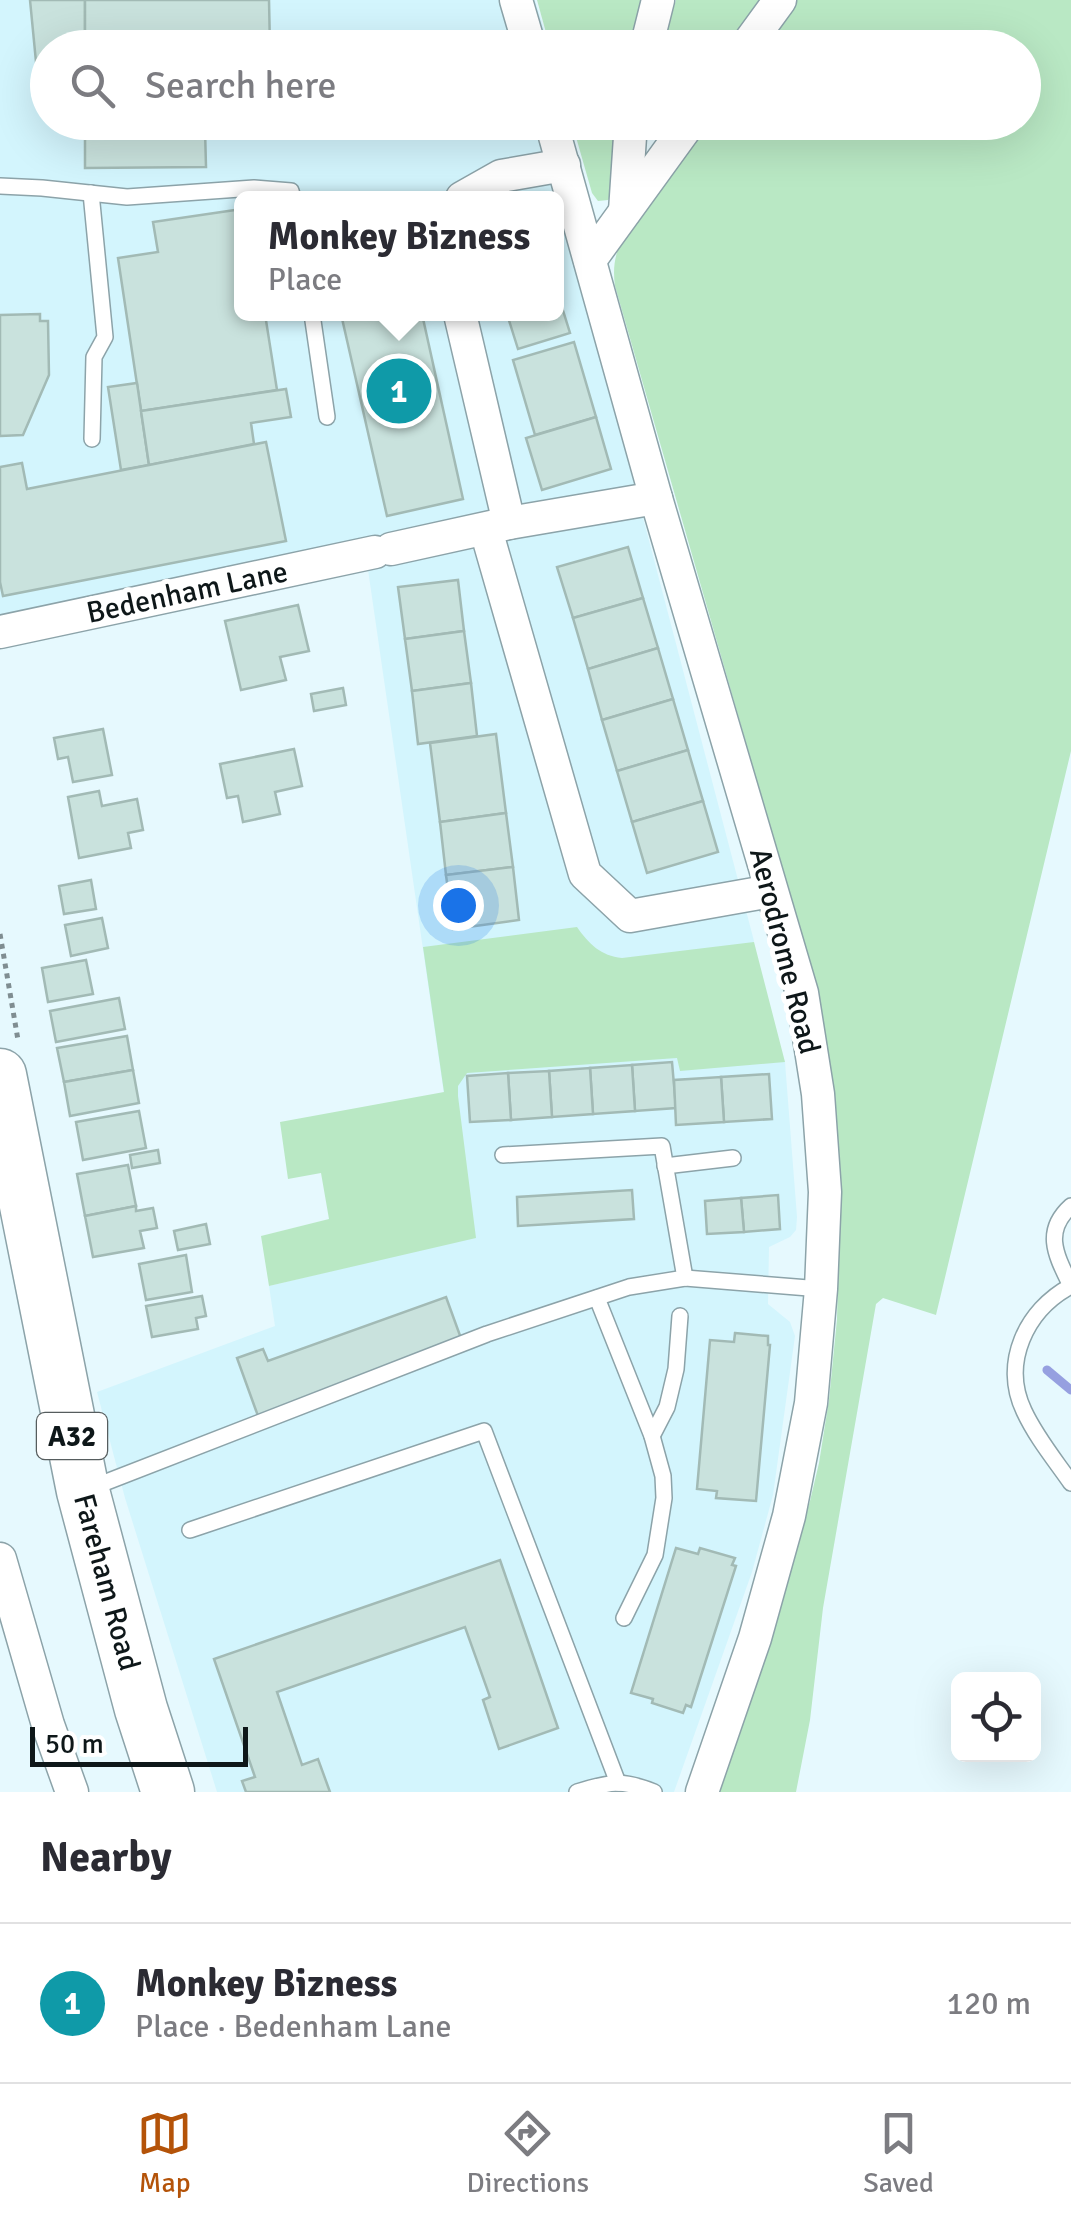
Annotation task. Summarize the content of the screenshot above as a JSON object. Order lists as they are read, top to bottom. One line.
{"streets":{"main road":["A32","Fareham Road"],"street":["Bedenham Lane","Aerodrome Road"]},"crossings":[["Bedenham Lane","Aerodrome Road"]],"scale_bar":"50 m","page":{"search":"Search here","popup":["Monkey Bizness","Place"],"pins":"1","scale":"50 m","heading":"Nearby","list":[{"mark":"1","name":"Monkey Bizness","note":"Place · Bedenham Lane","value":"120 m"}],"nav":["Map","Directions","Saved"]}}
